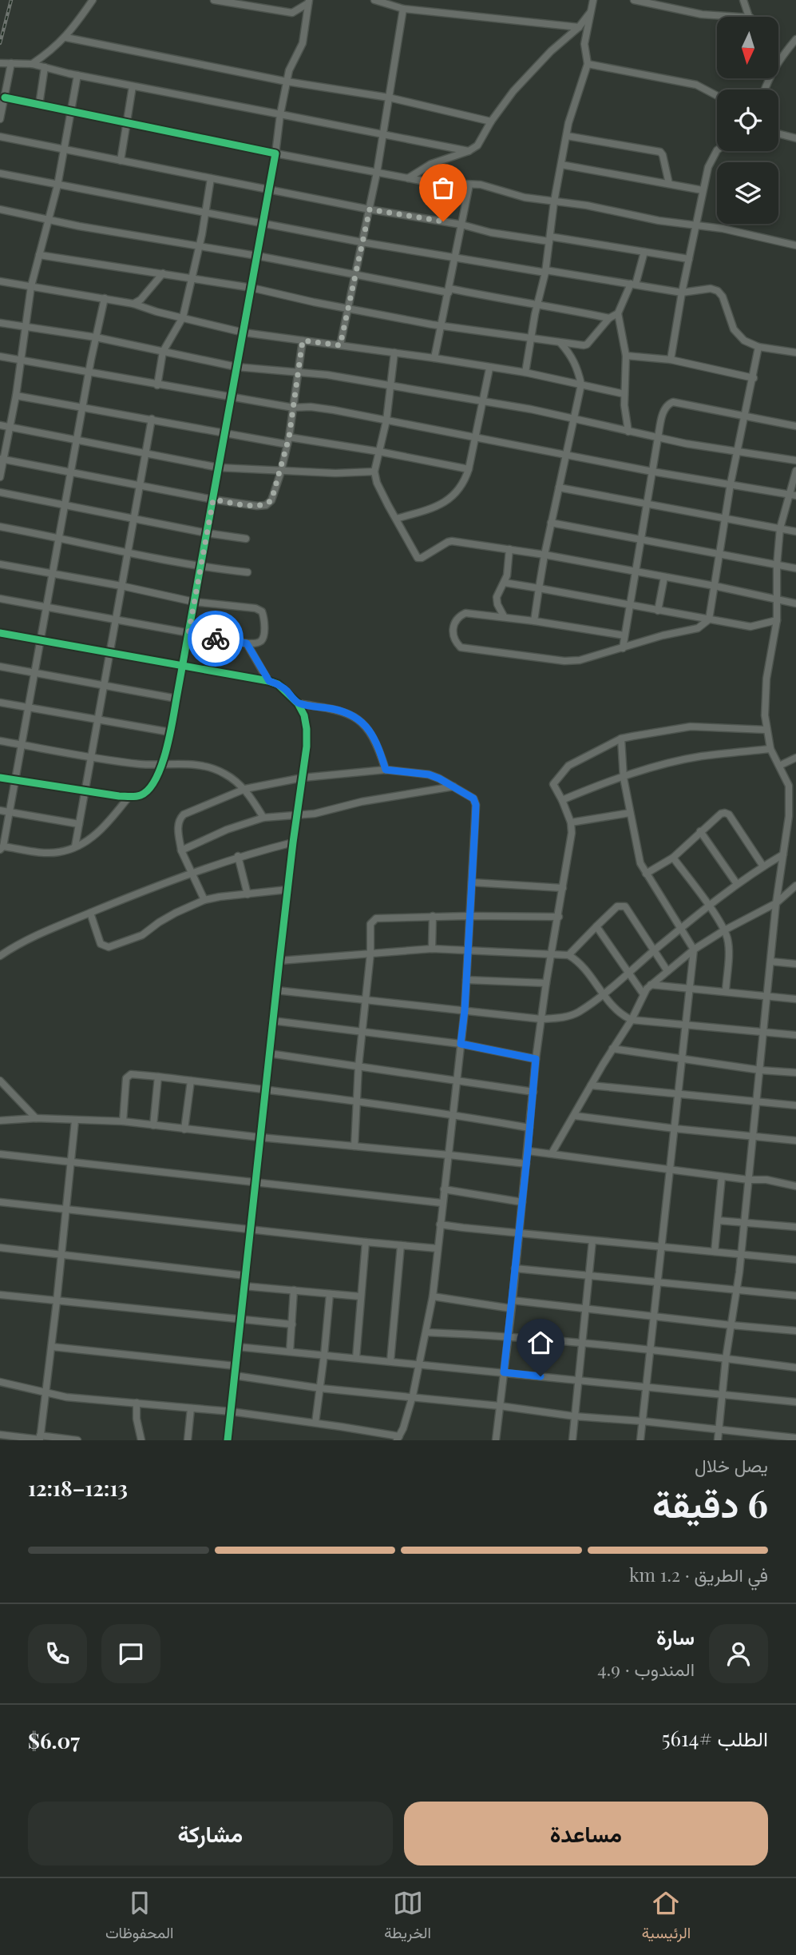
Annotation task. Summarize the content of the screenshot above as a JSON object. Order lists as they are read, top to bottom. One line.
{"north":"bottom","page":{"heading":["6 دقيقة","يصل خلال","12:13–12:18"],"panel":["سارة","المندوب · 4.9","الطلب #5614","$6.07"],"bar":"في الطريق · 1.2 km","buttons":["مساعدة","مشاركة"],"tabs":["الرئيسية","الخريطة","المحفوظات"]}}
